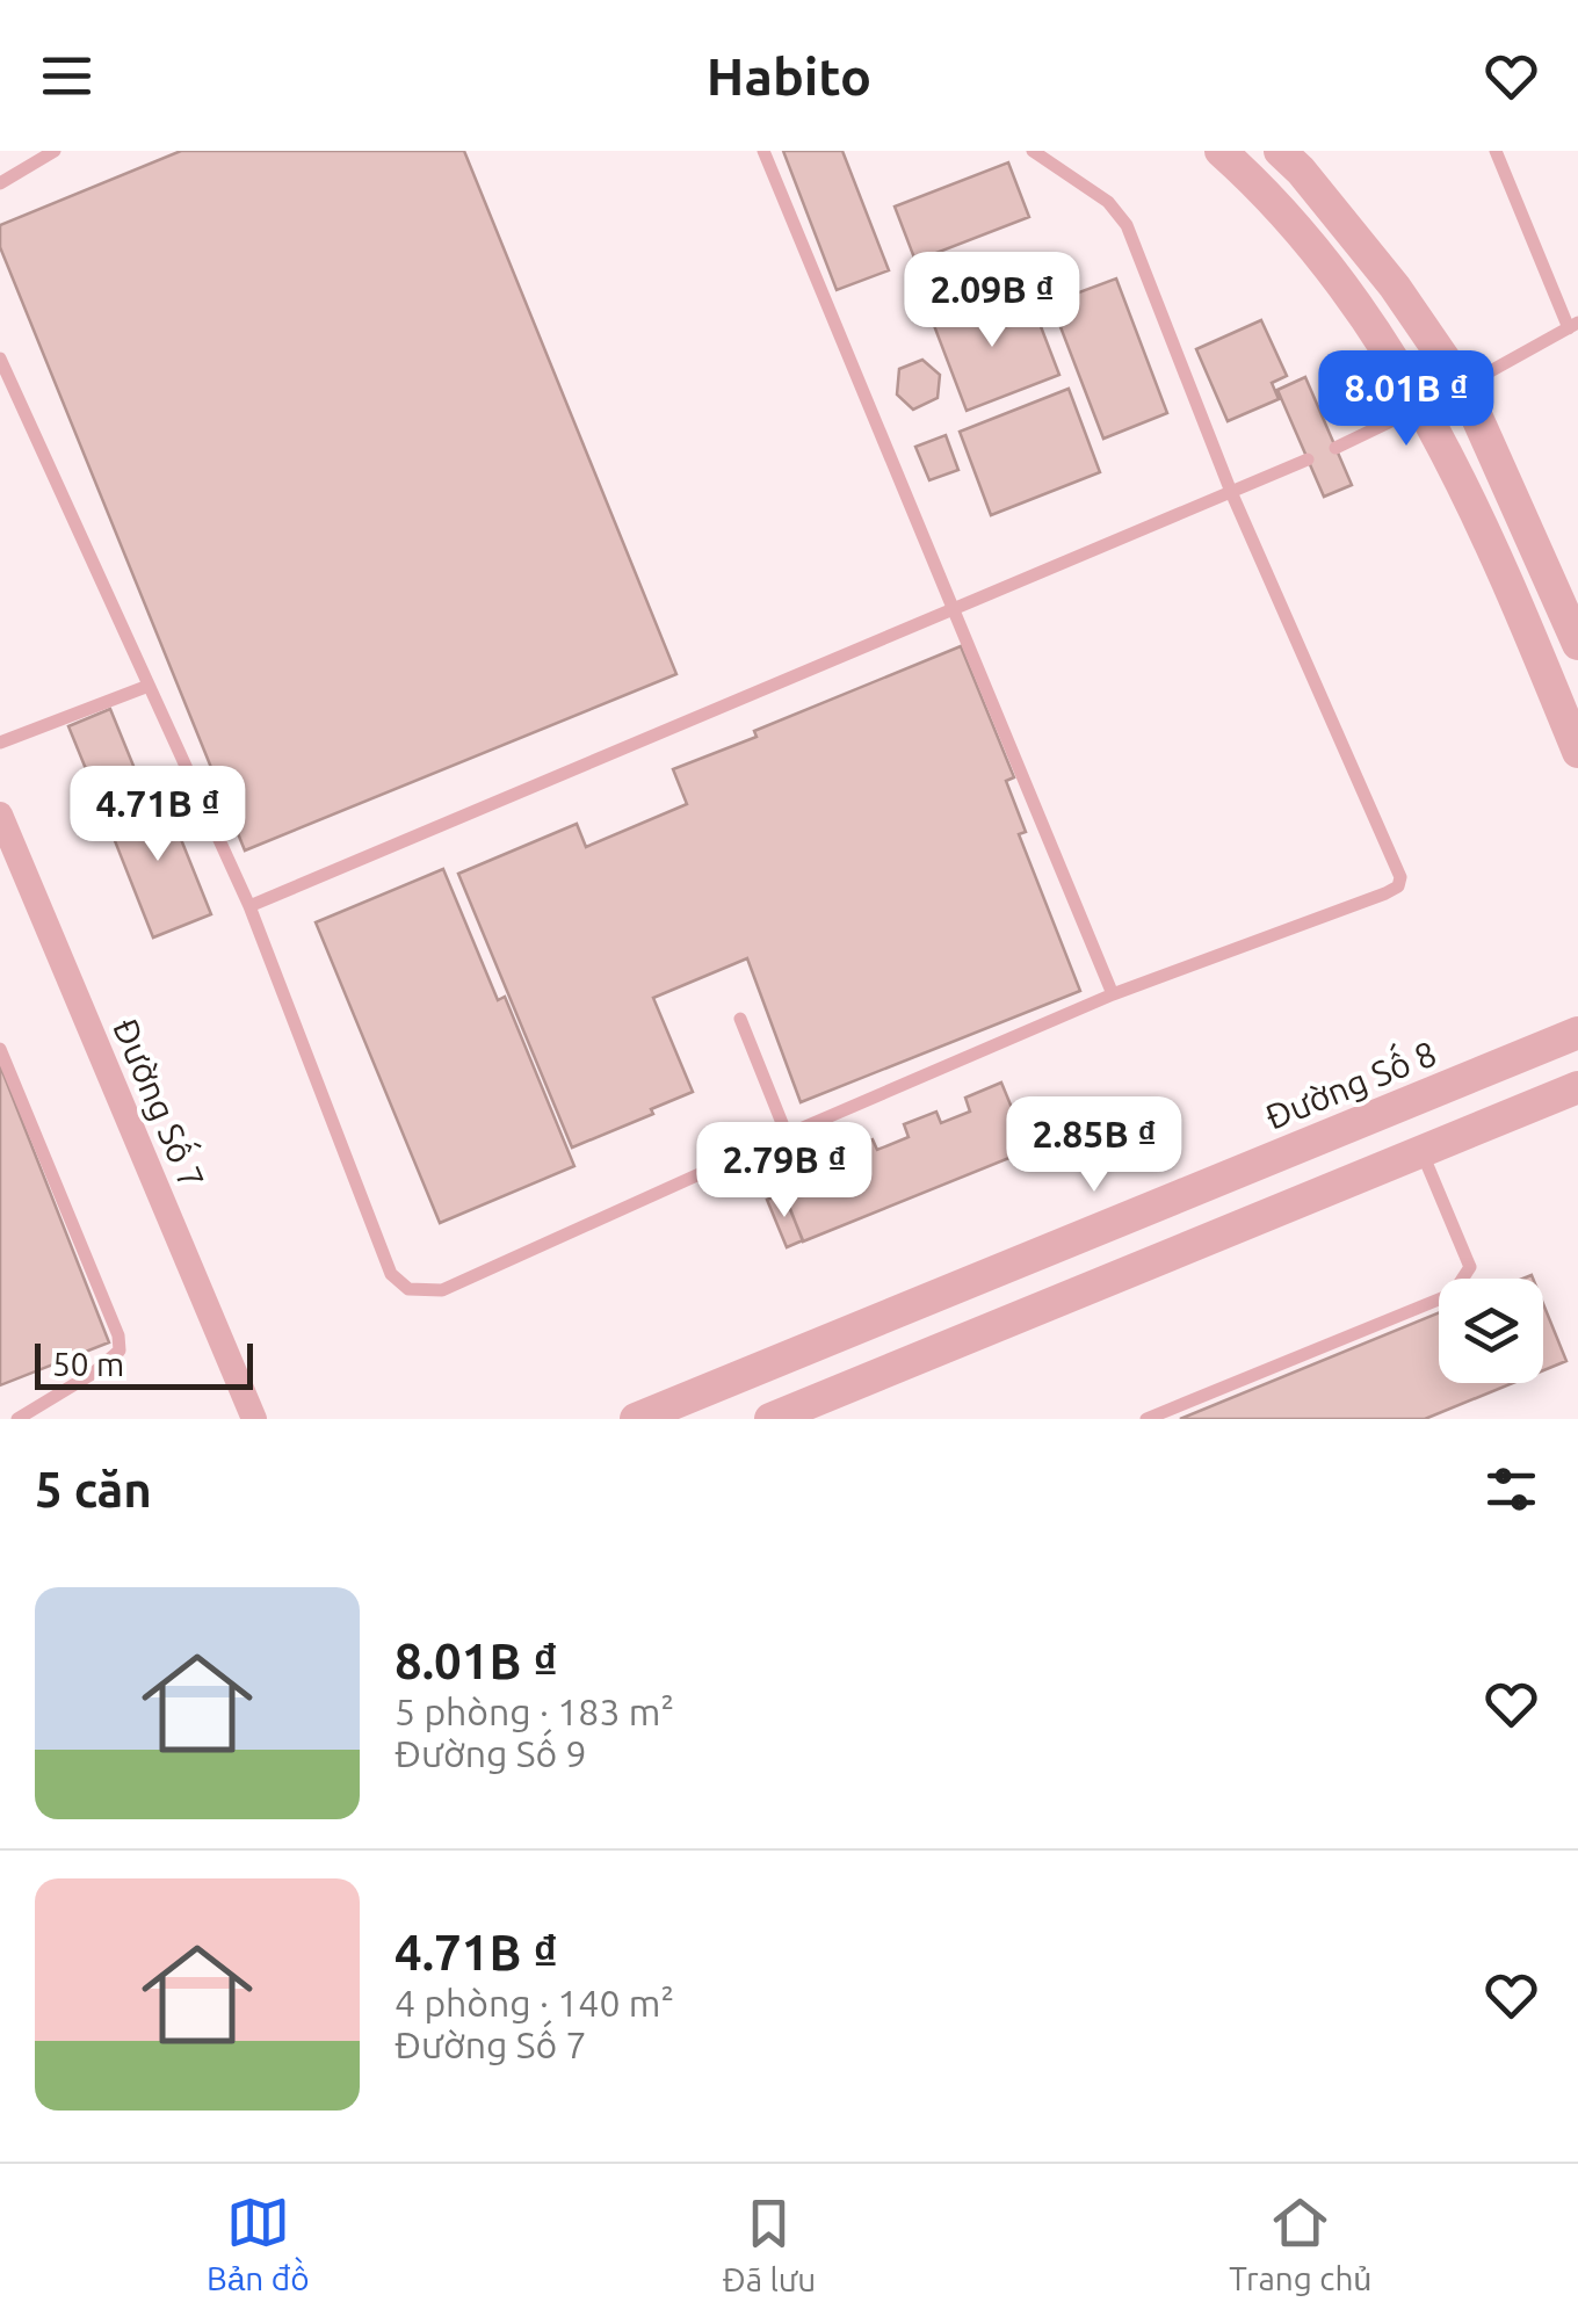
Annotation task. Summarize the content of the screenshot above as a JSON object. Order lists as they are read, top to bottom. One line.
{"streets":{"street":["Đường Số 8","Đường Số 7"]},"scale_bar":"50 m","page":{"header":"Habito","price":["2.09B ₫","8.01B ₫","4.71B ₫","2.85B ₫","2.79B ₫"],"scale":"50 m","heading":"5 căn","list":[{"name":"8.01B ₫","note":"5 phòng · 183 m² · Đường Số 9"},{"name":"4.71B ₫","note":"4 phòng · 140 m² · Đường Số 7"}],"tabs":["Bản đồ","Đã lưu","Trang chủ"]}}
